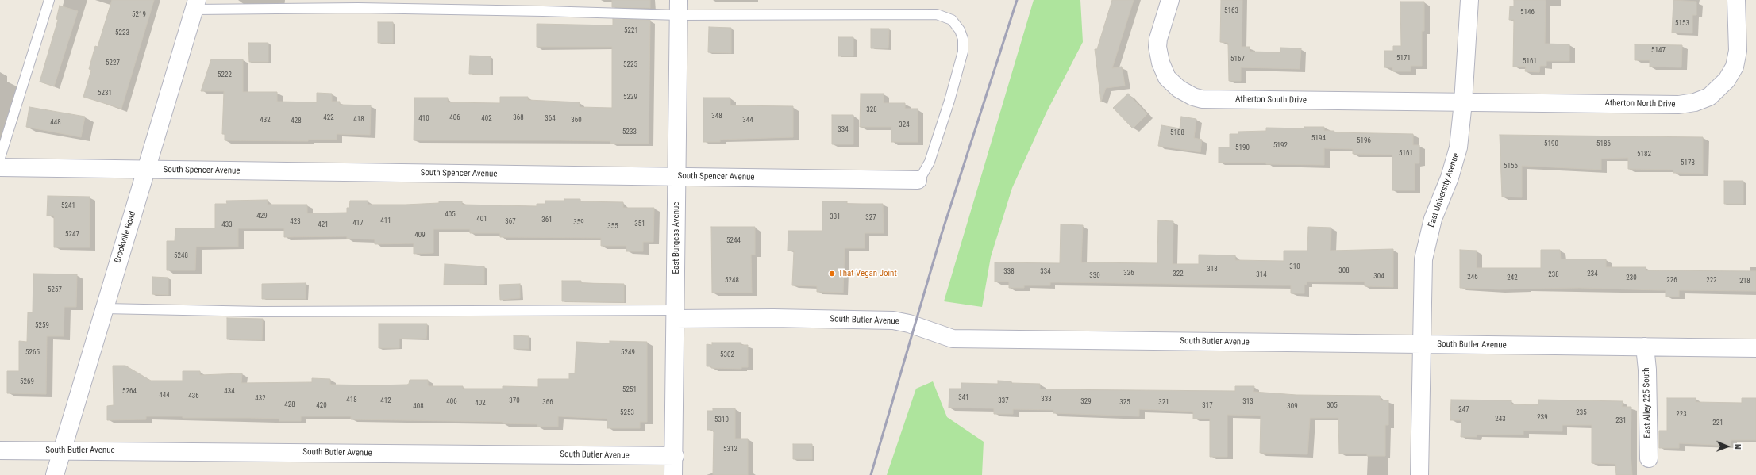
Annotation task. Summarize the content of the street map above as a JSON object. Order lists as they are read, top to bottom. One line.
{"streets":{"street":["Atherton South Drive","Atherton North Drive","South Spencer Avenue","East University Avenue","Brookville Road","East Burgess Avenue","South Butler Avenue","East Alley 225 South"]},"crossings":[["Atherton South Drive","Atherton North Drive"],["Atherton South Drive","East University Avenue"],["Atherton North Drive","East University Avenue"],["South Spencer Avenue","Brookville Road"],["South Spencer Avenue","East Burgess Avenue"],["East University Avenue","South Butler Avenue"],["Brookville Road","South Butler Avenue"],["East Burgess Avenue","South Butler Avenue"],["South Butler Avenue","East Alley 225 South"]],"places":["That Vegan Joint"],"house_numbers":["5163","5146","5219","5153","5221","5223","5147","5171","5167","5161","5227","5225","5222","5231","5229","328","348","422","406","368","410","402","364","418","432","360","344","428","448","324","334","5233","5188","5194","5196","5190","5186","5192","5190","5161","5182","5178","5156","5241","405","429","331","327","401","361","411","423","367","359","417","351","433","421","355","5247","409","5244","5248","310","318","308","338","334","326","322","234","314","238","330","304","246","242","230","5248","226","222","218","5257","5259","5265","5249","5302","5269","5251","5264","434","444","436","341","432","333","418","412","370","337","406","329","313","366","325","321","402","428","420","317","305","408","309","247","5253","235","223","239","243","5310","231","221","5312"],"north":"right"}
